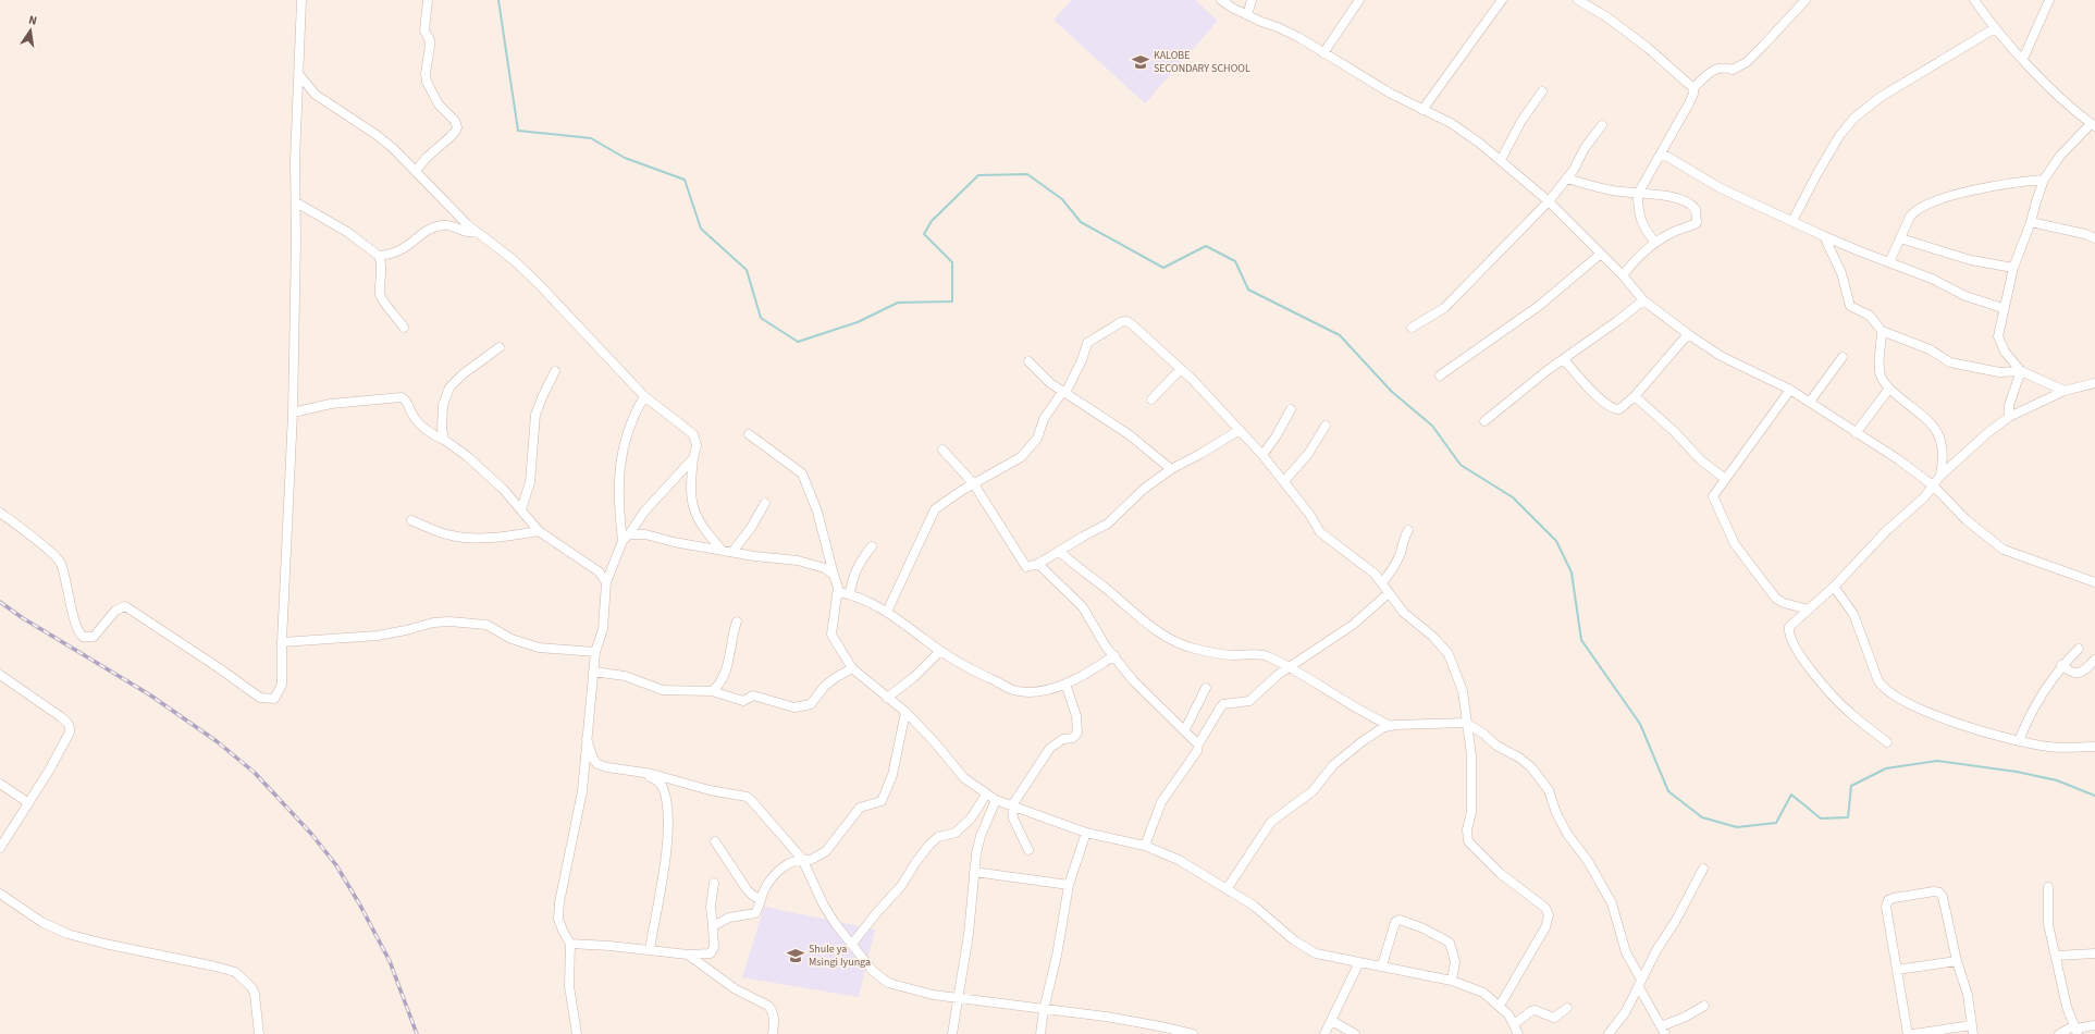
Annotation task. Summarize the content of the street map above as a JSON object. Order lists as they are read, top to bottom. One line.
{"places":{"school or university":["KALOBE SECONDARY SCHOOL","Shule ya Msingi Iyunga"]},"north":"top"}
